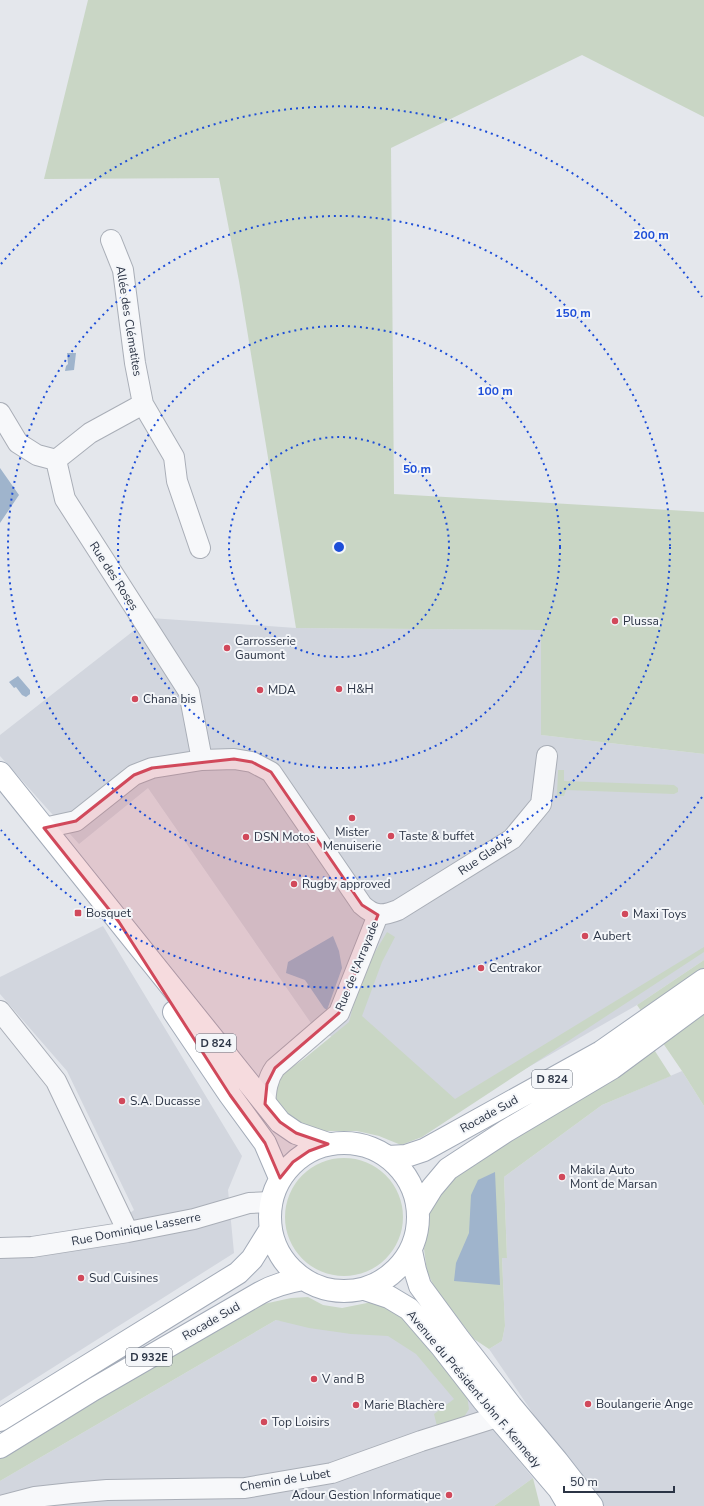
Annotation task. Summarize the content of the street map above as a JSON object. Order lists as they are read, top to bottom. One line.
{"streets":{"main road":["D 824","Rocade Sud","D 932E","Avenue du Président John F. Kennedy"],"street":["Allée des Clématites","Rue des Roses","Rue Gladys","Rue de l'Arrayade","Rue Dominique Lasserre","Chemin de Lubet"]},"crossings":[["Rue des Roses","Rue de l'Arrayade"],["Rue Gladys","Rue de l'Arrayade"],["Rue de l'Arrayade","D 824"],["Avenue du Président John F. Kennedy","Chemin de Lubet"]],"places":{"other":["Plussa","Carrosserie Gaumont","H&H","MDA","Chana bis","Mister Menuiserie","Taste & buffet","DSN Motos","Rugby approved","Maxi Toys","Aubert","Centrakor","S.A. Ducasse","Makila Auto Mont de Marsan","Sud Cuisines","V and B","Boulangerie Ange","Marie Blachère","Top Loisirs","Adour Gestion Informatique"],"transit":["Bosquet"]},"scale_bar":"50 m","rings":["200 m","150 m","100 m","50 m"]}
